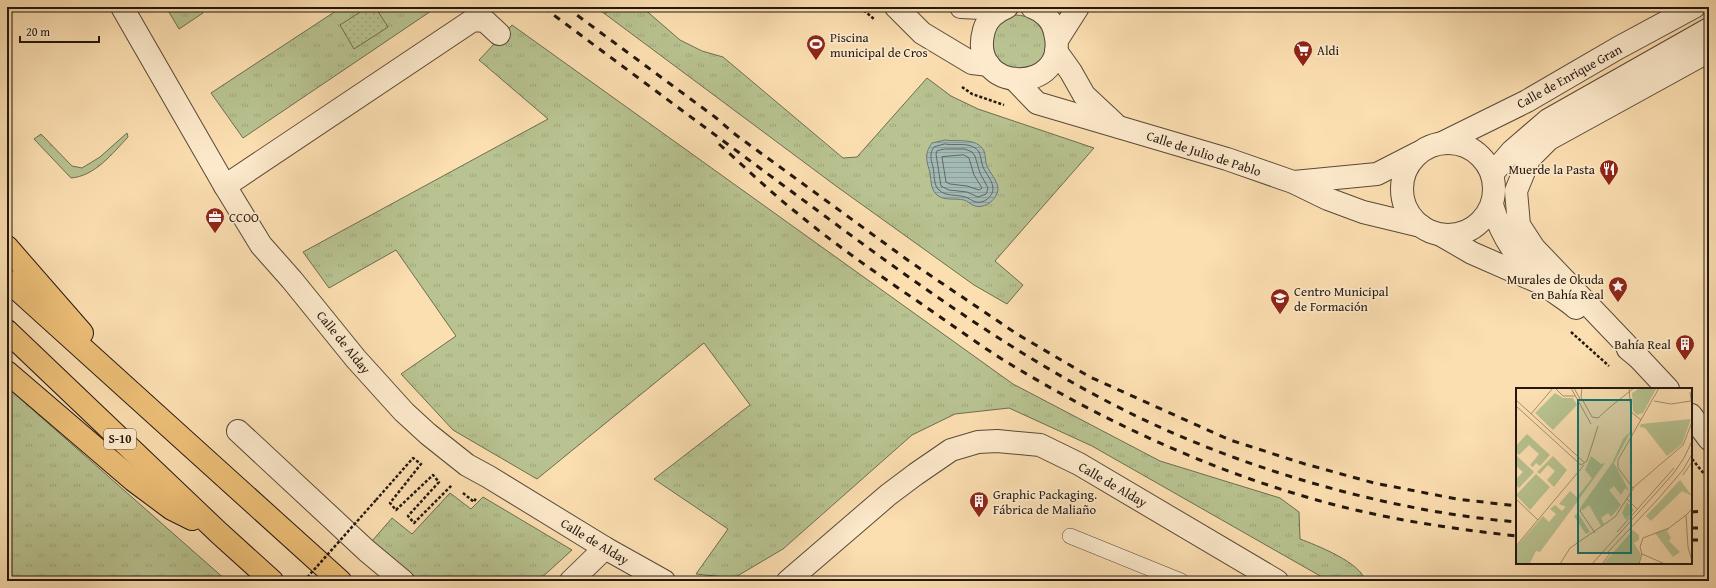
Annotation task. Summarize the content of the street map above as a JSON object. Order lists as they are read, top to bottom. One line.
{"streets":{"highway":["S-10"],"street":["Calle de Enrique Gran","Calle de Julio de Pablo","Calle de Alday"]},"crossings":[["Calle de Enrique Gran","Calle de Julio de Pablo"]],"places":{"sports":["Piscina municipal de Cros"],"supermarket":["Aldi"],"restaurant":["Muerde la Pasta"],"office":["CCOO"],"place":["Murales de Okuda en Bahía Real"],"school or university":["Centro Municipal de Formación"],"building":["Bahía Real","Graphic Packaging. Fábrica de Maliaño"]},"scale_bar":"20 m"}
